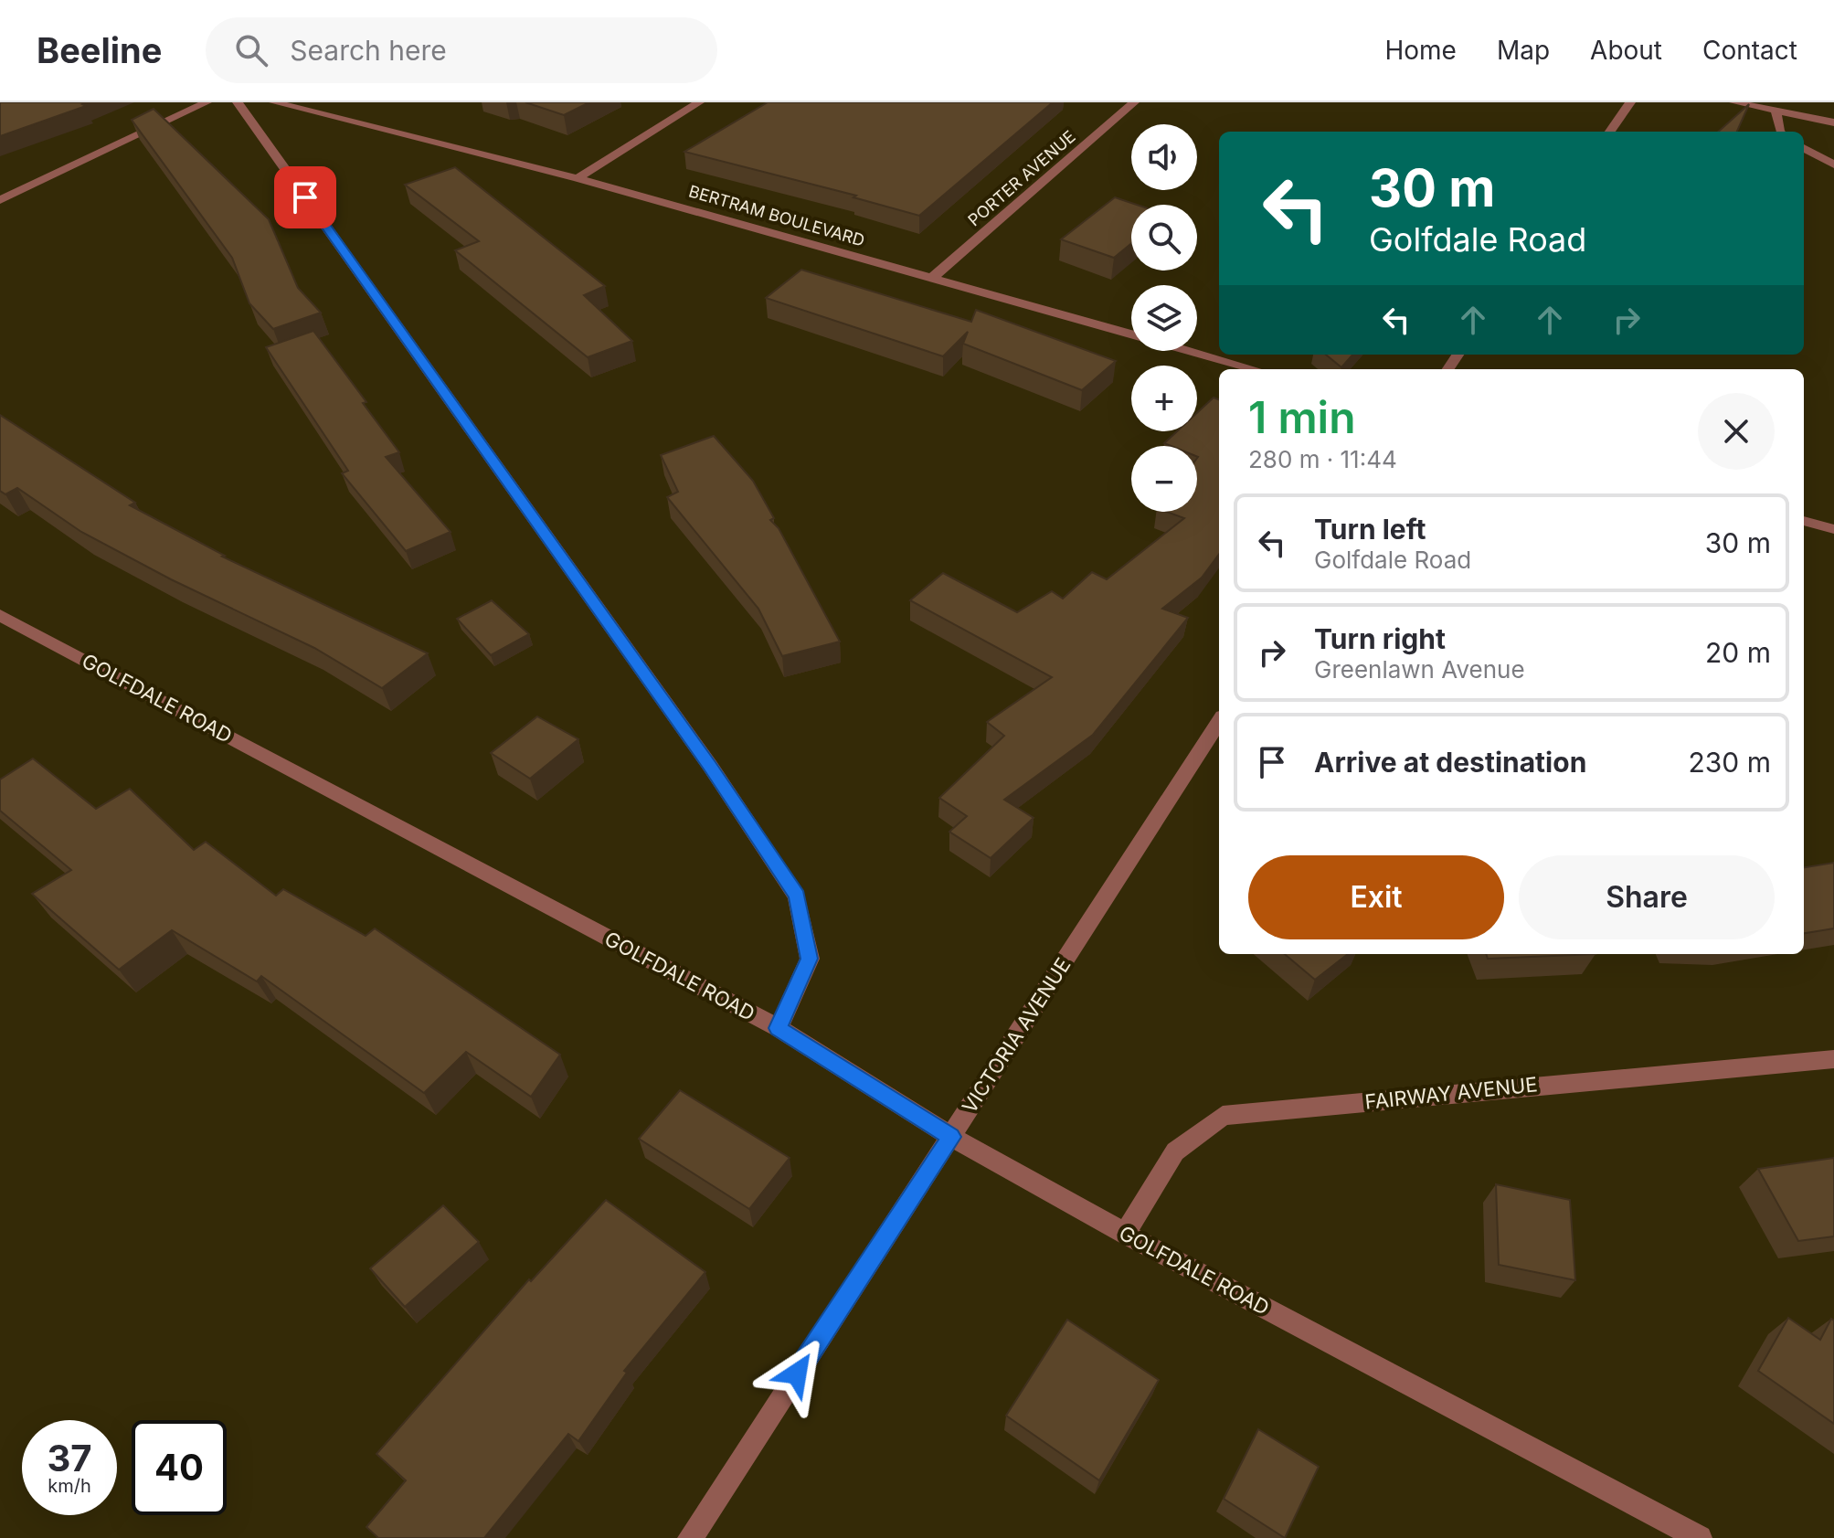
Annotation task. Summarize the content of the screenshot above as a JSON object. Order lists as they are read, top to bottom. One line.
{"streets":{"street":["PORTER AVENUE","BERTRAM BOULEVARD","GOLFDALE ROAD","VICTORIA AVENUE","FAIRWAY AVENUE"]},"crossings":[["PORTER AVENUE","BERTRAM BOULEVARD"],["GOLFDALE ROAD","VICTORIA AVENUE"],["GOLFDALE ROAD","FAIRWAY AVENUE"]],"page":{"header":"Beeline","search":"Search here","nav":["Home","Map","About","Contact"],"map_buttons":["+","−"],"turn":["30 m","Golfdale Road"],"heading":["1 min","280 m · 11:44"],"list":[{"name":"Turn left","note":"Golfdale Road","value":"30 m"},{"name":"Turn right","note":"Greenlawn Avenue","value":"20 m"},{"name":"Arrive at destination","value":"230 m"}],"buttons":["Exit","Share"],"speed":"37 km/h","limit":"40"}}
